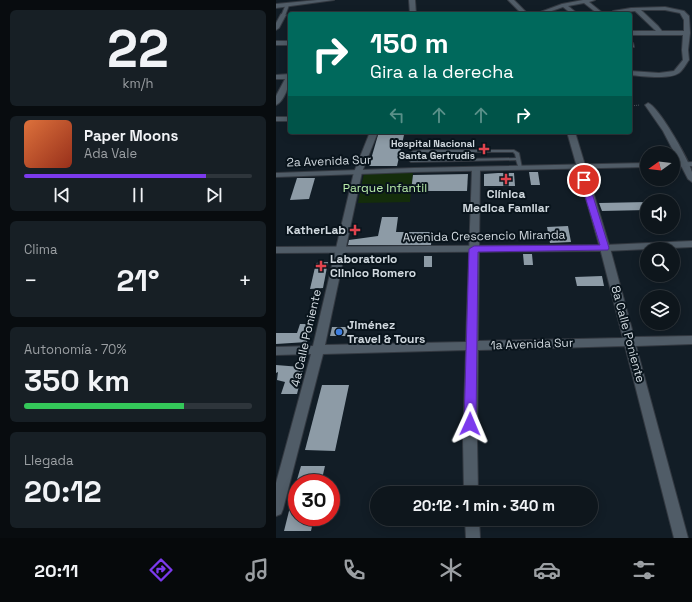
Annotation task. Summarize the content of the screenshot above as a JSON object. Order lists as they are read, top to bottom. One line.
{"streets":{"street":["2a Avenida Sur","Avenida Crescencio Miranda","8a Calle Poniente","4a Calle Poniente","1a Avenida Sur"]},"crossings":[["2a Avenida Sur","8a Calle Poniente"],["2a Avenida Sur","4a Calle Poniente"],["Avenida Crescencio Miranda","8a Calle Poniente"],["Avenida Crescencio Miranda","4a Calle Poniente"],["8a Calle Poniente","1a Avenida Sur"],["4a Calle Poniente","1a Avenida Sur"]],"parks":["Parque Infantil"],"places":{"health":["Hospital Nacional Santa Gertrudis","Clínica Medica Familar","KatherLab","Laboratorio Clinico Romero"],"other":["Jiménez Travel & Tours"]},"north":"left","page":{"tile":[["22","km/h"],"Clima",["Autonomía · 70%","350 km"],["Llegada","20:12"]],"turn":["150 m","Gira a la derecha"],"song":["Paper Moons","Ada Vale"],"heat":["−","21°","+"],"limit":"30","trip":"20:12 · 1 min · 340 m","tabs":"20:11"}}
